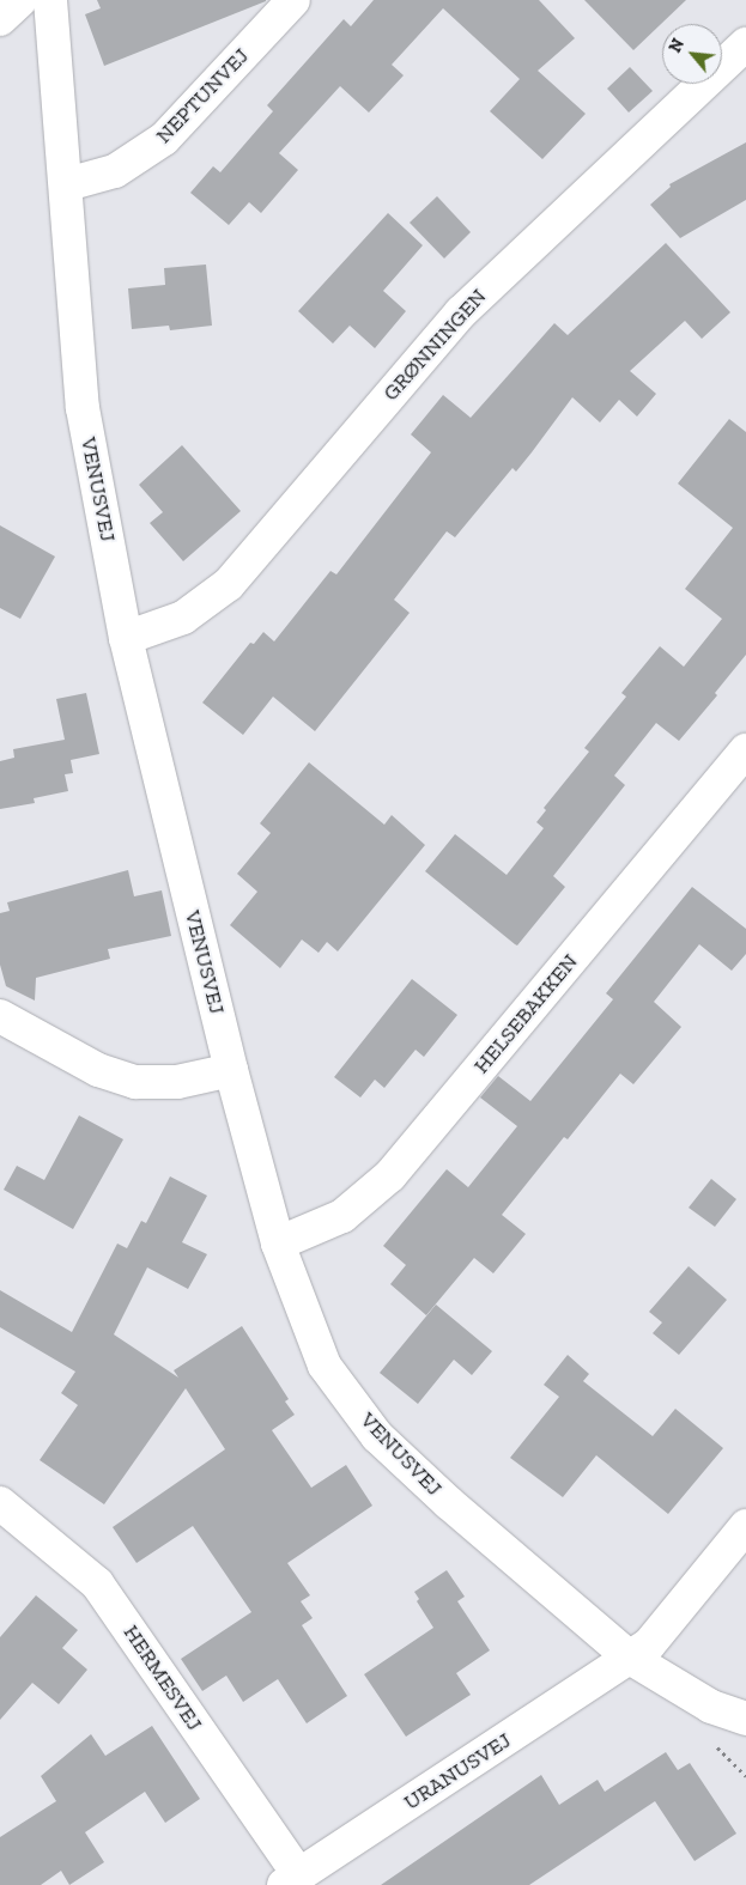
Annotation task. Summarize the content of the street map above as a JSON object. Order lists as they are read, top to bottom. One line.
{"streets":{"street":["NEPTUNVEJ","GRØNNINGEN","VENUSVEJ","HELSEBAKKEN","HERMESVEJ","URANUSVEJ"]},"crossings":[["NEPTUNVEJ","VENUSVEJ"],["GRØNNINGEN","VENUSVEJ"],["VENUSVEJ","HELSEBAKKEN"],["VENUSVEJ","URANUSVEJ"],["HERMESVEJ","URANUSVEJ"]],"north":"top left"}
